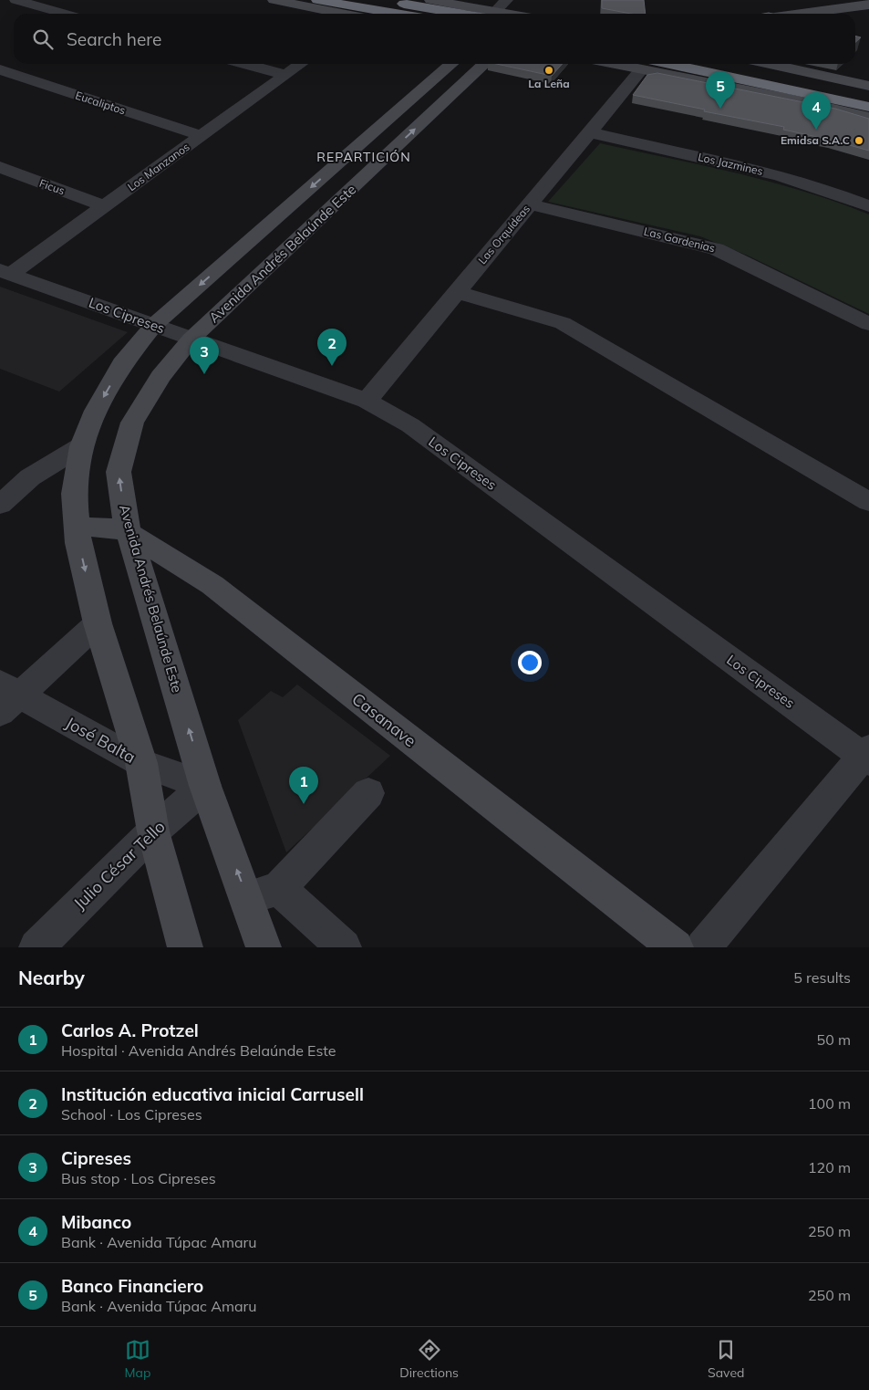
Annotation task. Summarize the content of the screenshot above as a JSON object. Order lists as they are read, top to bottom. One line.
{"streets":{"street":["Eucaliptos","Los Jazmines","Los Manzanos","Ficus","Las Orquídeas","Las Gardenias","Avenida Andrés Belaúnde Este","Los Cipreses","Casanave","José Balta","Julio César Tello"]},"crossings":[["Eucaliptos","Los Manzanos"],["Los Jazmines","Las Orquídeas"],["Los Manzanos","Ficus"],["Los Manzanos","Los Cipreses"],["Las Orquídeas","Las Gardenias"],["Las Orquídeas","Los Cipreses"],["Avenida Andrés Belaúnde Este","Los Cipreses"],["Avenida Andrés Belaúnde Este","Casanave"],["Avenida Andrés Belaúnde Este","José Balta"],["Avenida Andrés Belaúnde Este","Julio César Tello"],["José Balta","Julio César Tello"]],"districts":["REPARTICIÓN"],"places":["La Leña","Emidsa S.A.C"],"page":{"search":"Search here","pins":["5","4","2","3","1"],"heading":["Nearby","5 results"],"list":[{"mark":"1","name":"Carlos A. Protzel","note":"Hospital · Avenida Andrés Belaúnde Este","value":"50 m"},{"mark":"2","name":"Institución educativa inicial Carrusell","note":"School · Los Cipreses","value":"100 m"},{"mark":"3","name":"Cipreses","note":"Bus stop · Los Cipreses","value":"120 m"},{"mark":"4","name":"Mibanco","note":"Bank · Avenida Túpac Amaru","value":"250 m"},{"mark":"5","name":"Banco Financiero","note":"Bank · Avenida Túpac Amaru","value":"250 m"}],"nav":["Map","Directions","Saved"]}}
